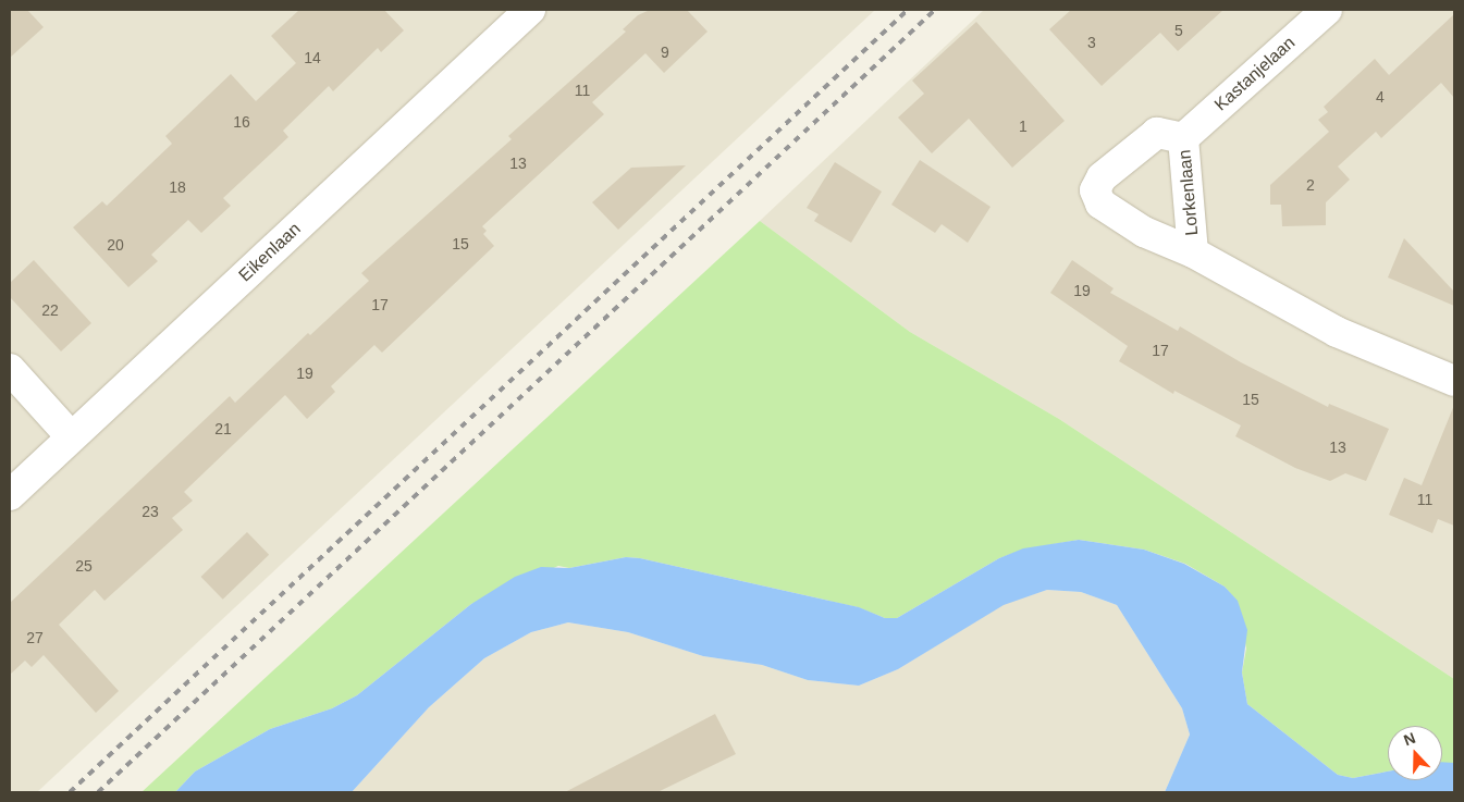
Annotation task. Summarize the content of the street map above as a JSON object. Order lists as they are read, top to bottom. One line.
{"streets":{"street":["Kastanjelaan","Lorkenlaan","Eikenlaan"]},"crossings":[["Kastanjelaan","Lorkenlaan"]],"house_numbers":["5","3","9","14","11","4","16","1","13","2","18","15","20","19","17","22","17","19","15","21","13","11","23","25","27"],"north":"top"}
